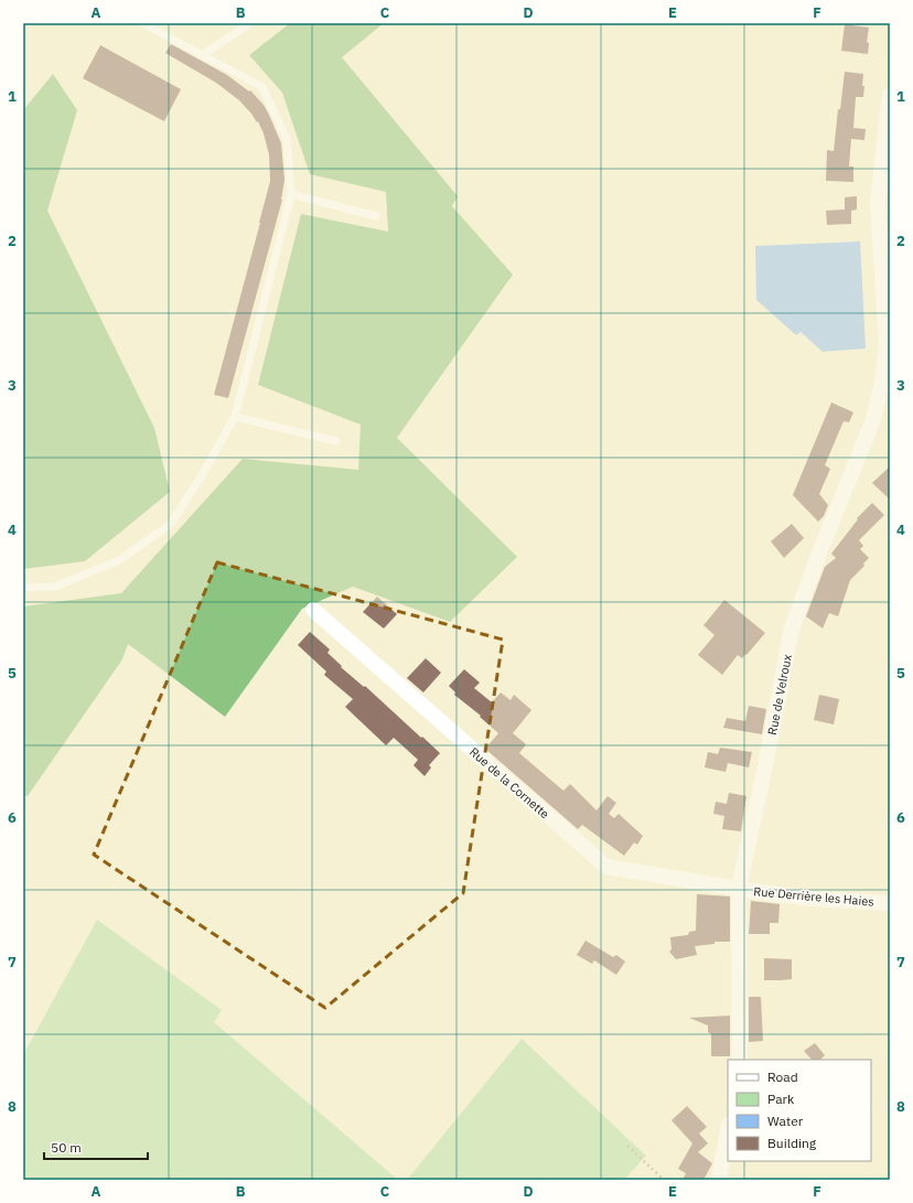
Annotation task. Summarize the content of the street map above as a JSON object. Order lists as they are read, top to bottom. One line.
{"streets":{"street":["Rue de Velroux","Rue de la Cornette","Rue Derrière les Haies"]},"crossings":[["Rue de Velroux","Rue de la Cornette"],["Rue de Velroux","Rue Derrière les Haies"],["Rue de la Cornette","Rue Derrière les Haies"]],"legend":["Road","Park","Water","Building"],"scale_bar":"50 m","grid":{"columns":["A","B","C","D","E","F"],"rows":["1","2","3","4","5","6","7","8"]}}
